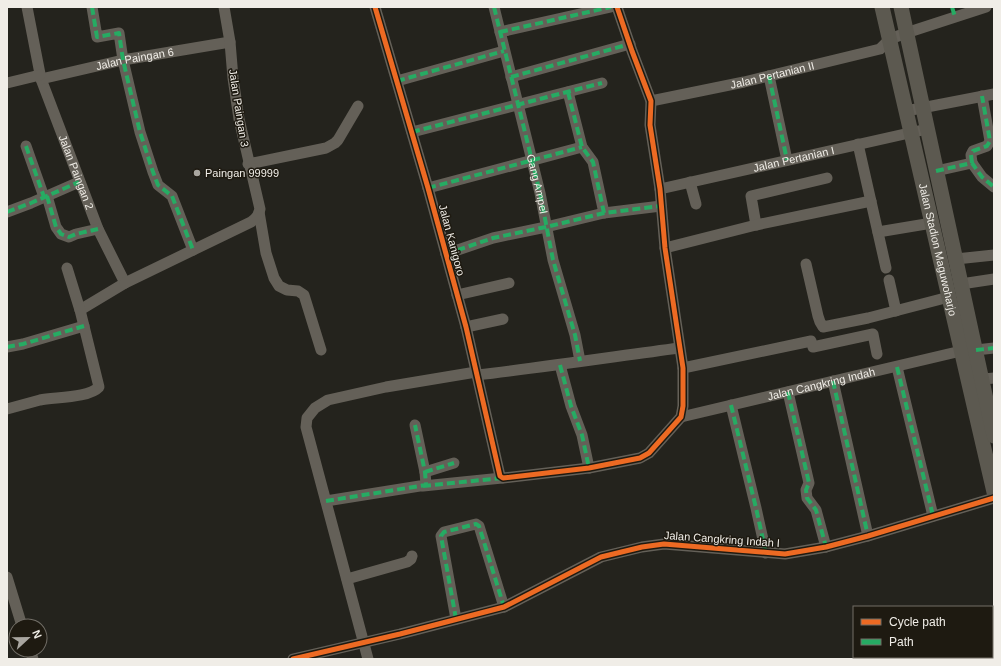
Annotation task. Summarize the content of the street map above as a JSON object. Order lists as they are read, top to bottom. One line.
{"streets":{"main road":["Jalan Stadion Maguwoharjo"],"street":["Jalan Paingan 6","Jalan Pertanian II","Jalan Paingan 3","Jalan Pertanian I","Jalan Paingan 2","Gang Ampel","Jalan Kanigoro","Jalan Cangkring Indah","Jalan Cangkring Indah I"]},"crossings":[["Jalan Paingan 6","Jalan Paingan 3"],["Jalan Paingan 6","Jalan Paingan 2"],["Jalan Pertanian II","Jalan Stadion Maguwoharjo"],["Jalan Pertanian I","Jalan Stadion Maguwoharjo"],["Jalan Stadion Maguwoharjo","Jalan Cangkring Indah"]],"places":["Paingan 99999"],"legend":["Cycle path","Path"],"north":"right"}
